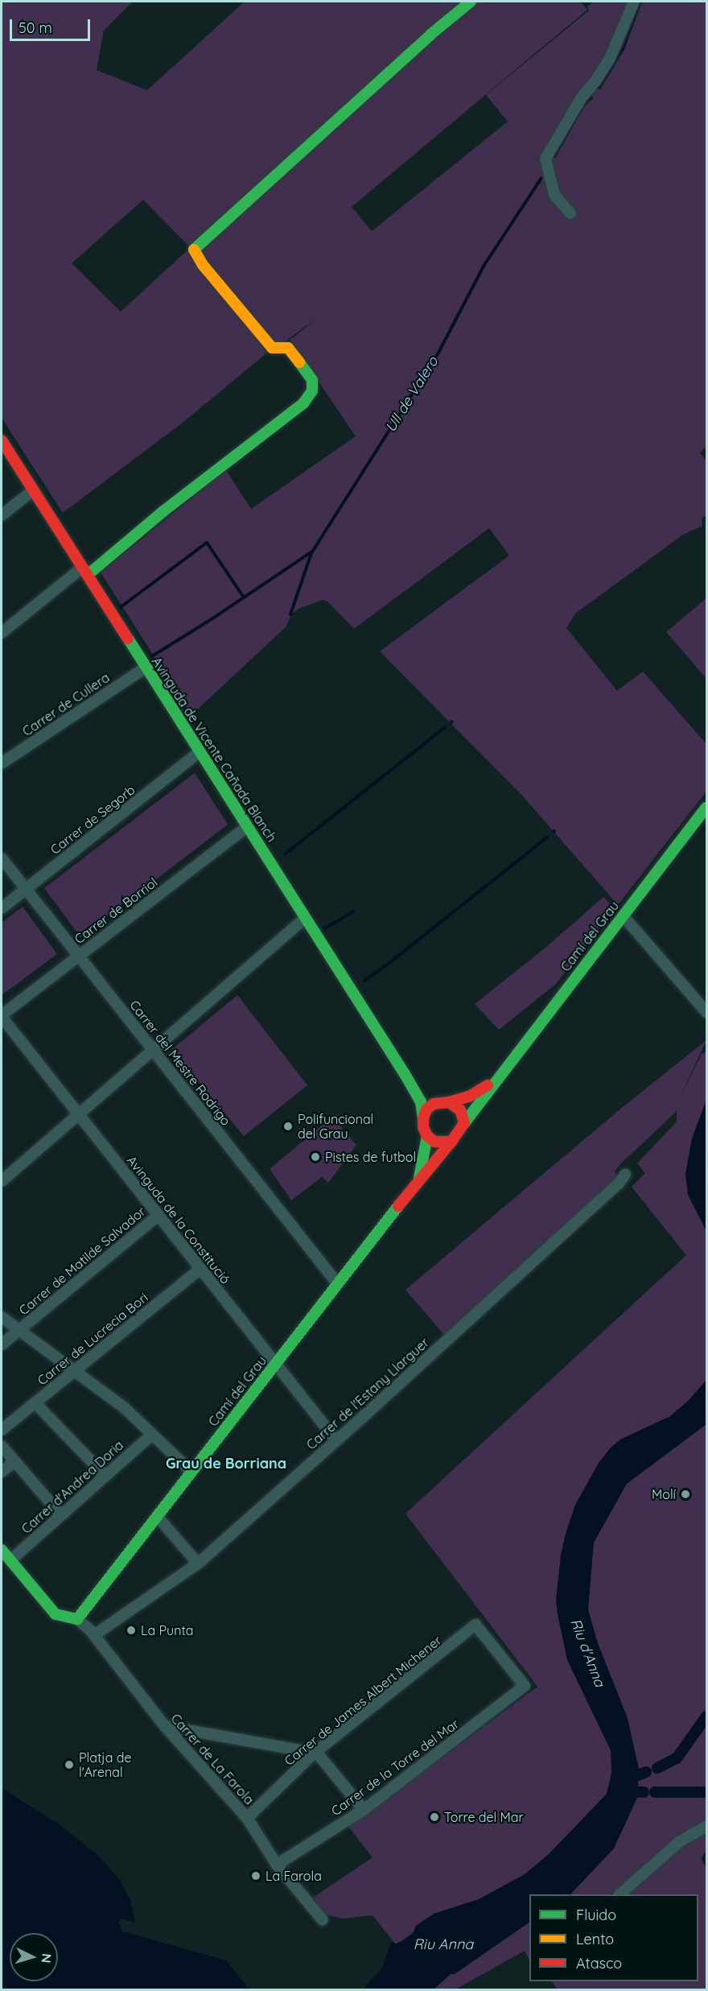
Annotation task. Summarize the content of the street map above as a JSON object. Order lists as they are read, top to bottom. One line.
{"streets":{"street":["Carrer de Cullera","Avinguda de Vicente Cañada Blanch","Carrer de Segorb","Carrer de Borriol","Camí del Grau","Carrer del Mestre Rodrigo","Avinguda de la Constitució","Carrer de Matilde Salvador","Carrer de Lucrecia Bori","Carrer de l'Estany Llarguer","Carrer d'Andrea Doria","Carrer de James Albert Michener","Carrer de La Farola","Carrer de la Torre del Mar"]},"crossings":[["Carrer de Cullera","Avinguda de Vicente Cañada Blanch"],["Avinguda de Vicente Cañada Blanch","Carrer de Segorb"],["Avinguda de Vicente Cañada Blanch","Carrer de Borriol"],["Avinguda de Vicente Cañada Blanch","Camí del Grau"],["Carrer de Segorb","Carrer del Mestre Rodrigo"],["Carrer de Borriol","Carrer del Mestre Rodrigo"],["Carrer de Borriol","Avinguda de la Constitució"],["Camí del Grau","Carrer del Mestre Rodrigo"],["Camí del Grau","Avinguda de la Constitució"],["Camí del Grau","Carrer de La Farola"],["Avinguda de la Constitució","Carrer de Matilde Salvador"],["Avinguda de la Constitució","Carrer de Lucrecia Bori"],["Avinguda de la Constitució","Carrer de l'Estany Llarguer"],["Carrer de l'Estany Llarguer","Carrer de La Farola"],["Carrer de James Albert Michener","Carrer de La Farola"],["Carrer de James Albert Michener","Carrer de la Torre del Mar"],["Carrer de La Farola","Carrer de la Torre del Mar"]],"districts":["Grau de Borriana"],"water":["Ull de Valero","Riu d'Anna","Riu Anna"],"places":["Polifuncional del Grau","Pistes de futbol","Molí","La Punta","Platja de l'Arenal","Torre del Mar","La Farola"],"legend":["Fluido","Lento","Atasco"],"scale_bar":"50 m","north":"right"}
